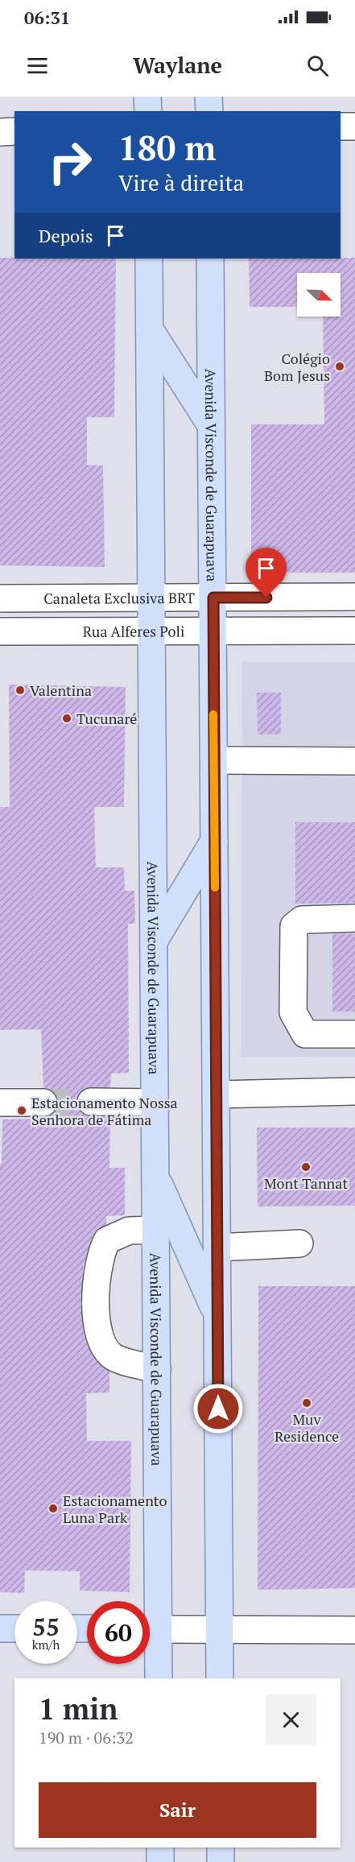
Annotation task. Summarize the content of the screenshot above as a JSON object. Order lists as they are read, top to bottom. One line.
{"streets":{"main road":["Avenida Visconde de Guarapuava"],"street":["Canaleta Exclusiva BRT","Rua Alferes Poli"]},"crossings":[["Avenida Visconde de Guarapuava","Canaleta Exclusiva BRT"],["Avenida Visconde de Guarapuava","Rua Alferes Poli"]],"places":["Colégio Bom Jesus","Valentina","Tucunaré","Estacionamento Nossa Senhora de Fátima","Mont Tannat","Muv Residence","Estacionamento Luna Park"],"north":"bottom right","page":{"status":"06:31","header":"Waylane","turn":["180 m","Vire à direita"],"then":"Depois","speed":"55 km/h","limit":"60","heading":["1 min","190 m · 06:32"],"buttons":"Sair"}}
